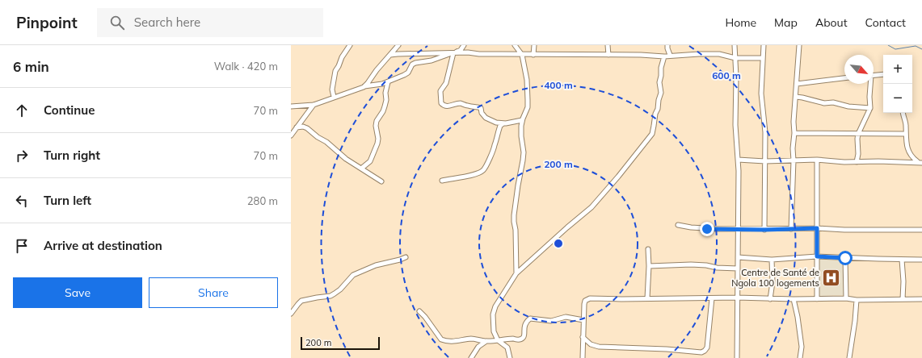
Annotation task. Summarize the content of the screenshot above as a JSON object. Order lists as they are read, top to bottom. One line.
{"places":{"hospital":["Centre de Santé de Ngola 100 logements"]},"scale_bar":"200 m","north":"bottom right","page":{"header":"Pinpoint","search":"Search here","nav":["Home","Map","About","Contact"],"heading":["6 min","Walk · 420 m"],"map_buttons":["+","−"],"list":[["Continue","70 m"],["Turn right","70 m"],["Turn left","280 m"],"Arrive at destination"],"buttons":["Save","Share"],"scale":"200 m"},"rings":["600 m","400 m","200 m"]}
